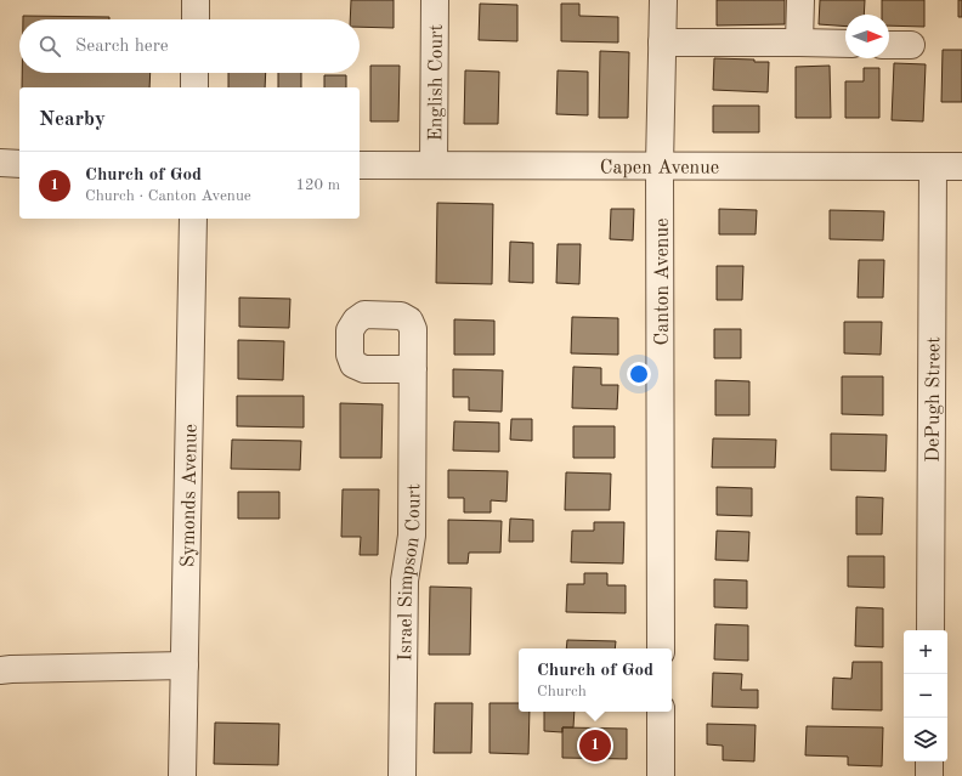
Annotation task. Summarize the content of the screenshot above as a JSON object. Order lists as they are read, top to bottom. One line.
{"streets":{"street":["English Court","Capen Avenue","Canton Avenue","DePugh Street","Symonds Avenue","Israel Simpson Court"]},"crossings":[["English Court","Capen Avenue"],["Capen Avenue","Canton Avenue"],["Capen Avenue","DePugh Street"]],"north":"right","page":{"search":"Search here","heading":"Nearby","list":[{"mark":"1","name":"Church of God","note":"Church · Canton Avenue","value":"120 m"}],"map_buttons":["+","−"],"popup":["Church of God","Church"],"pins":"1"}}
